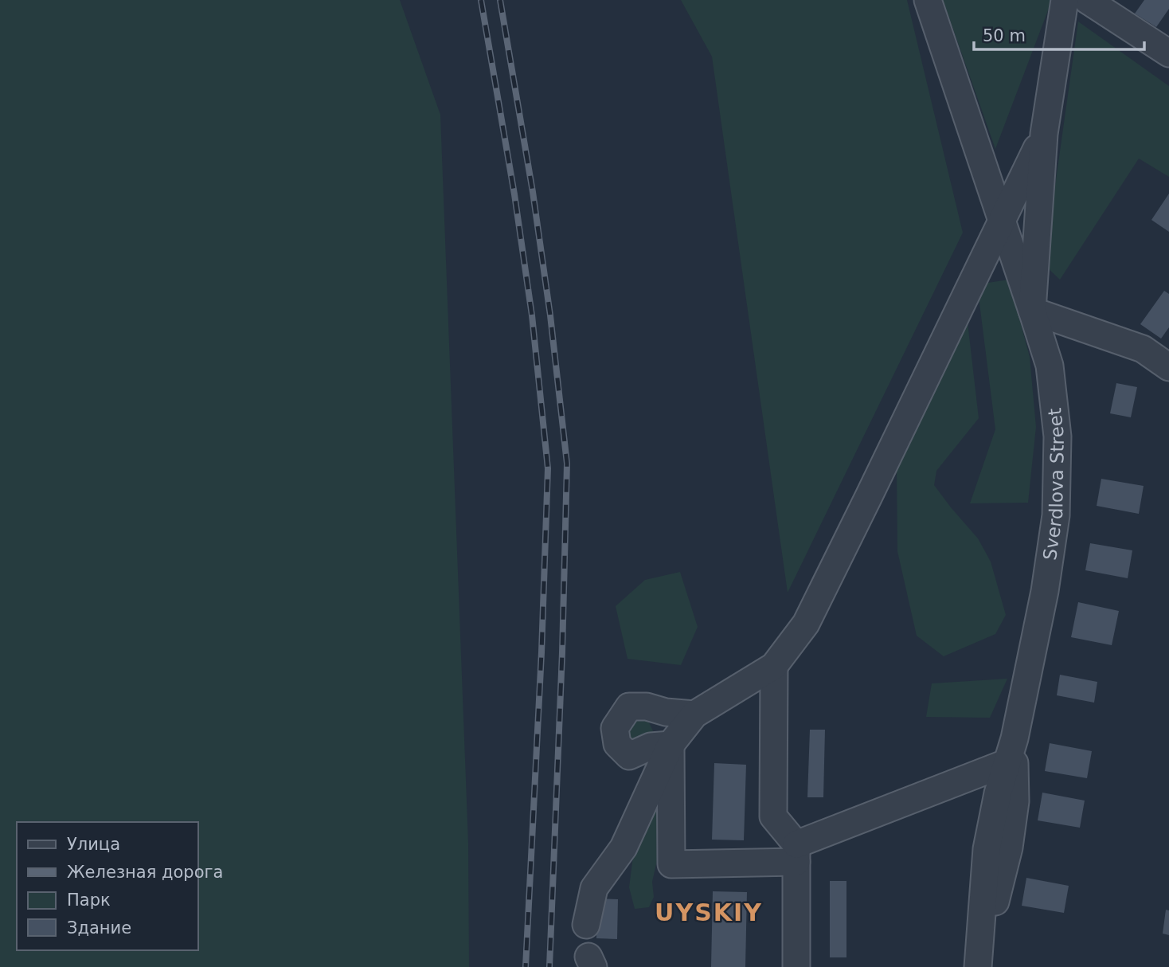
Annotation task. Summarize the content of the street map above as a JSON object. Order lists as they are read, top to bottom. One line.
{"streets":{"street":["Sverdlova Street"]},"districts":["UYSKIY"],"legend":["Улица","Железная дорога","Парк","Здание"],"scale_bar":"50 m"}
